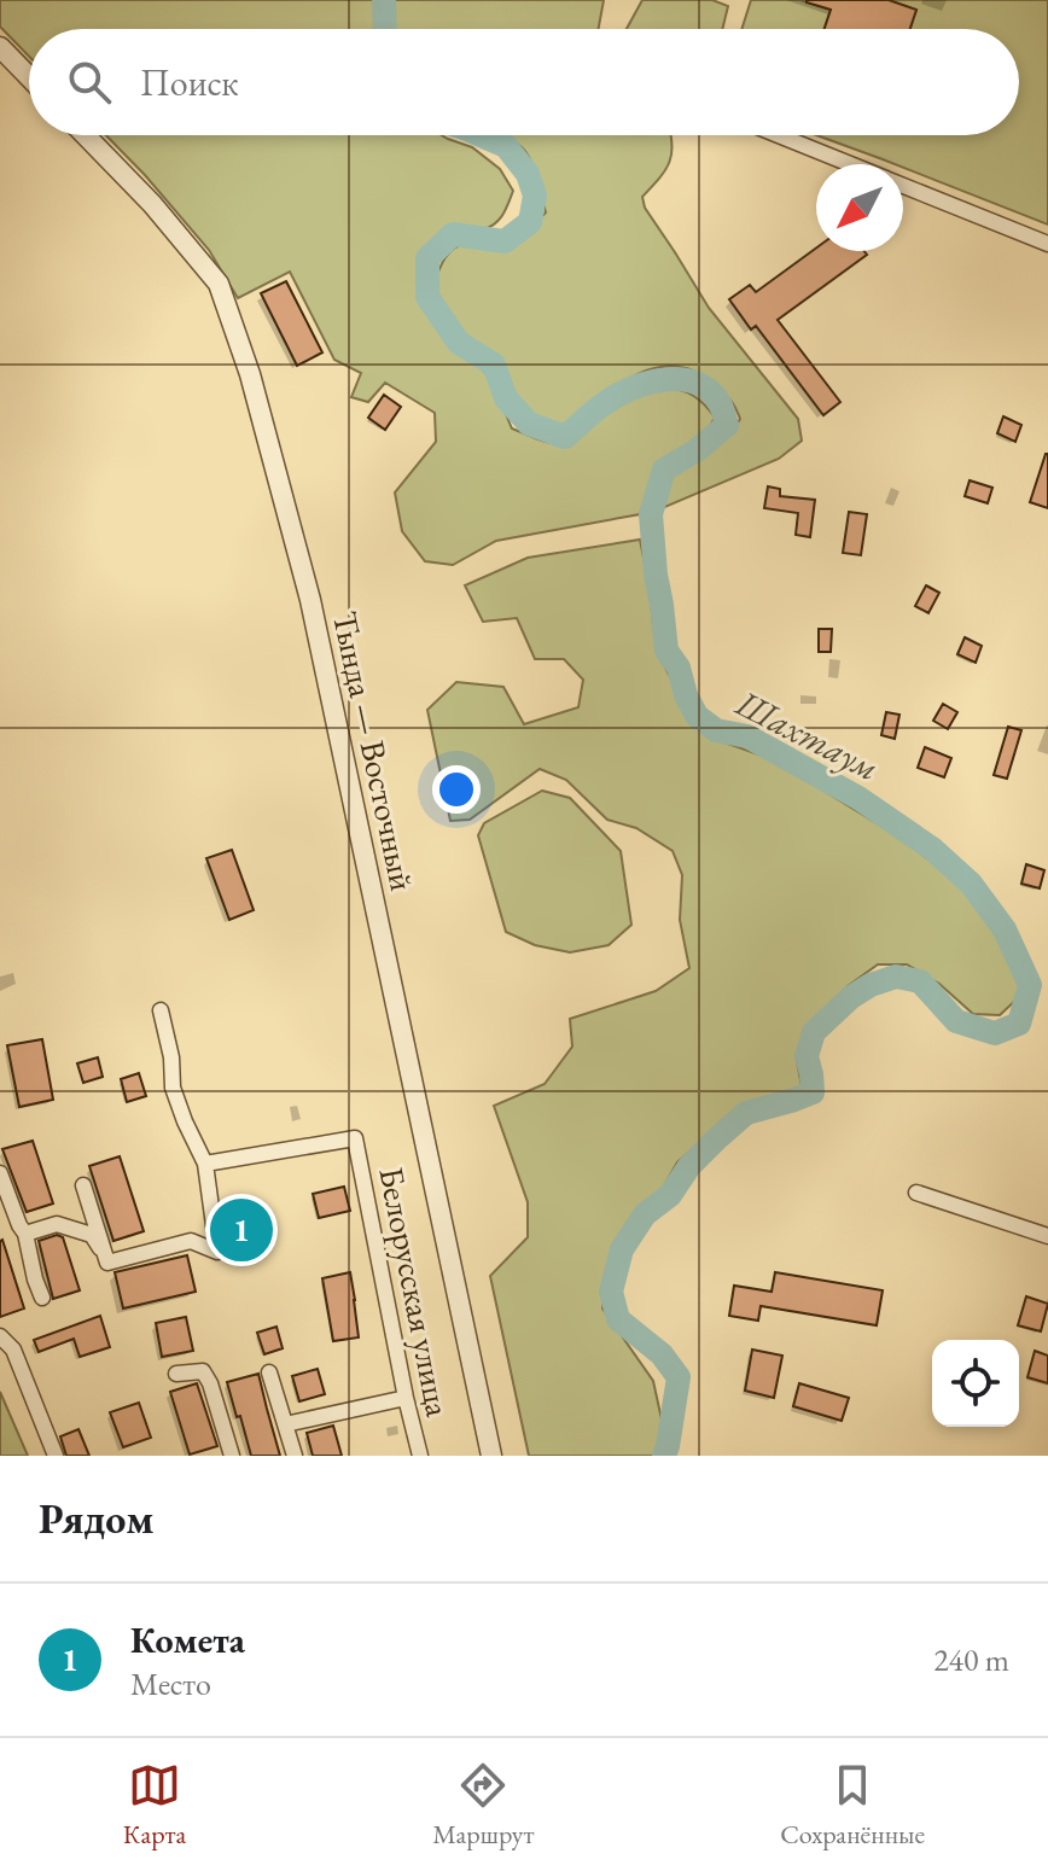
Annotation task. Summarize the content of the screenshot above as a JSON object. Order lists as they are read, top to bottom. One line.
{"streets":{"street":["Тында — Восточный","Белорусская улица"]},"water":["Шахтаум"],"north":"bottom left","page":{"search":"Поиск","pins":"1","heading":"Рядом","list":[{"mark":"1","name":"Комета","note":"Место","value":"240 m"}],"nav":["Карта","Маршрут","Сохранённые"]}}
